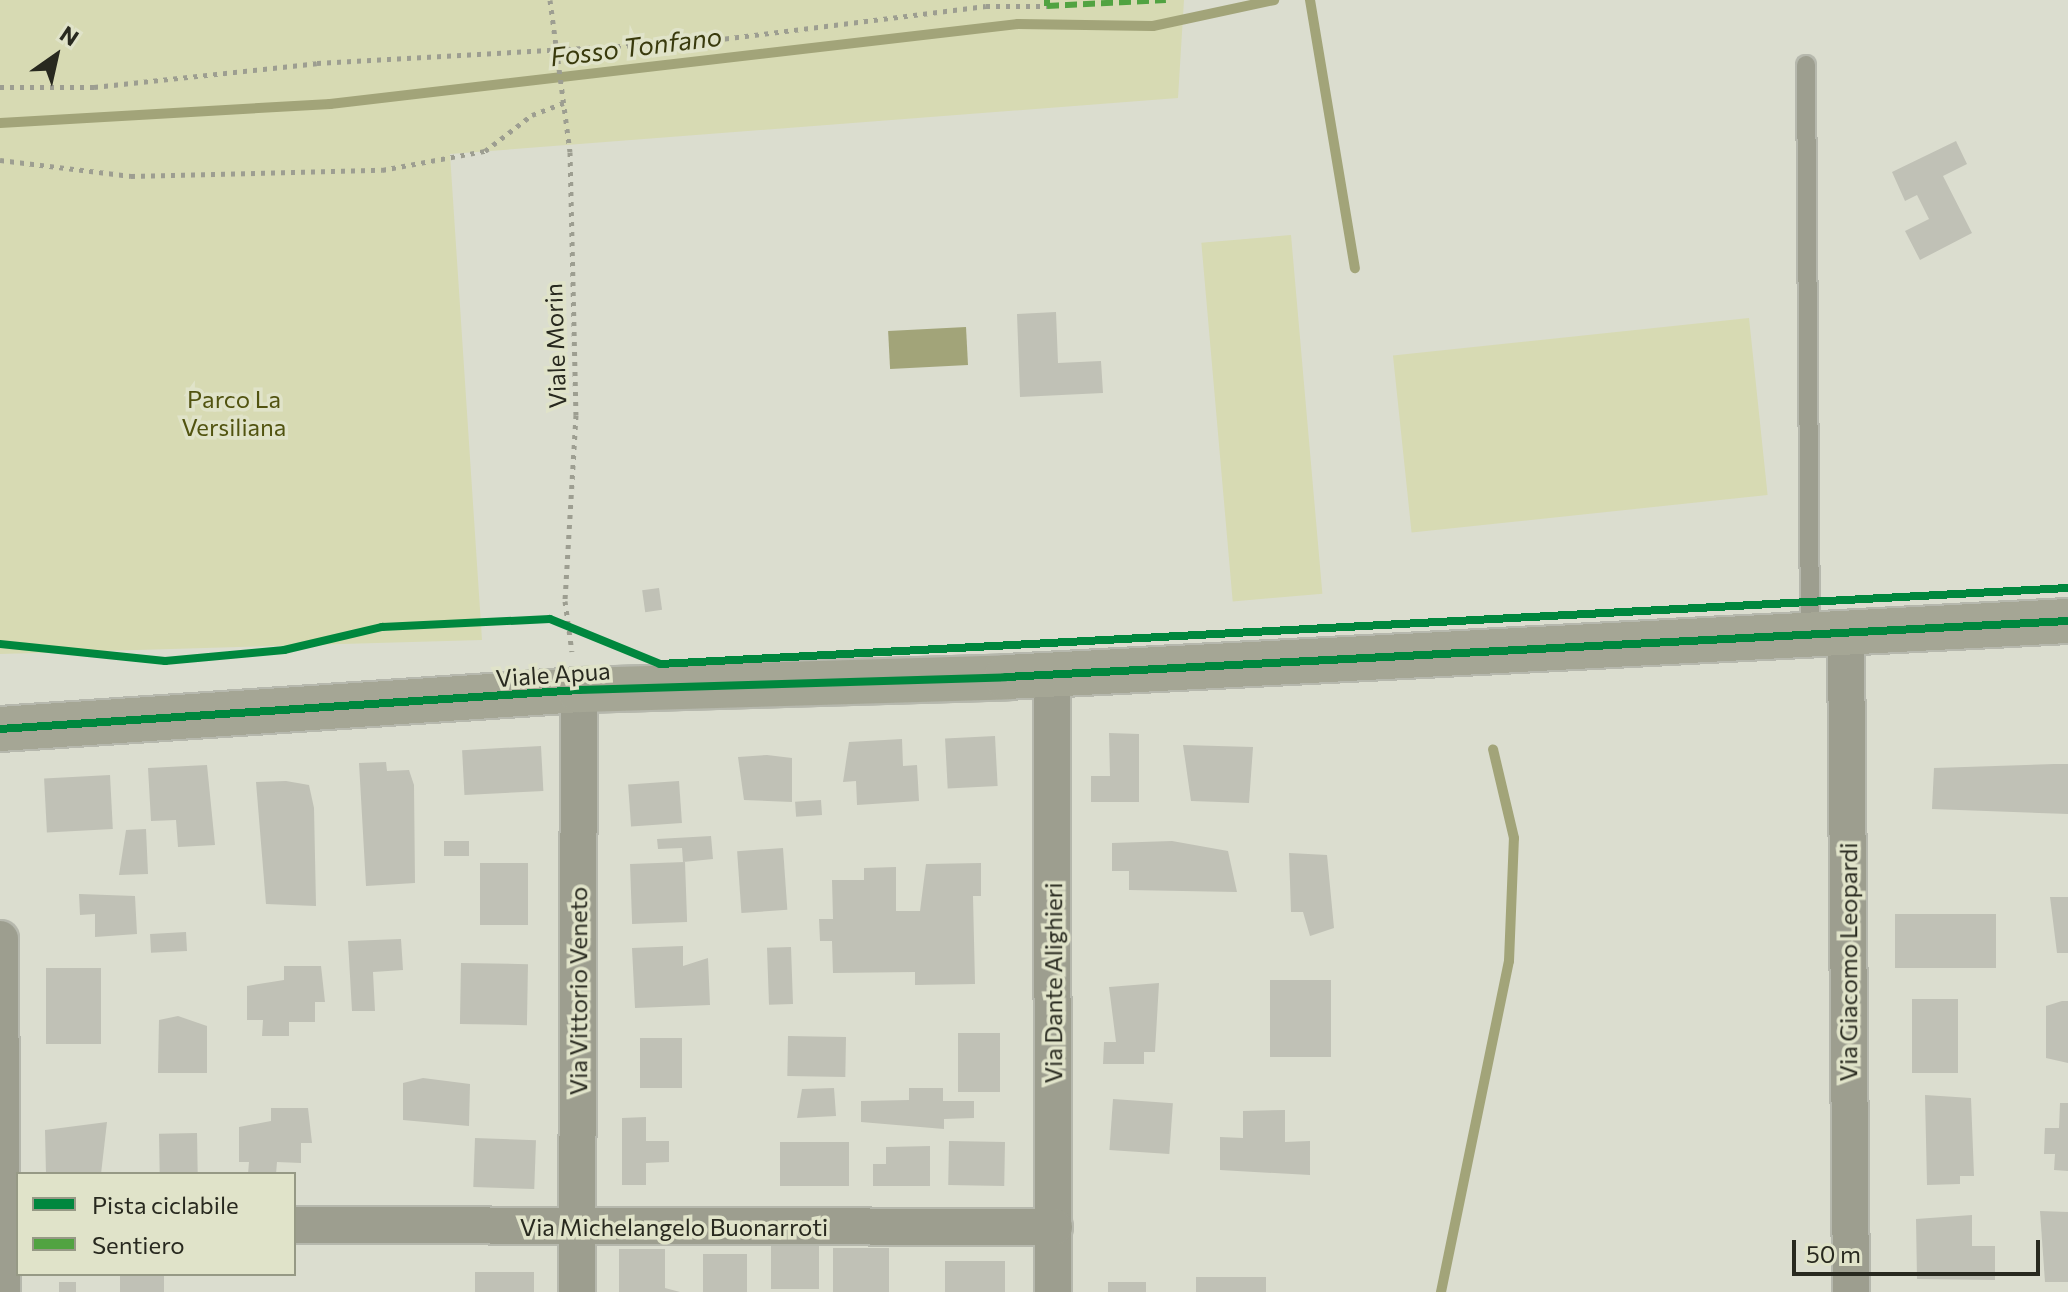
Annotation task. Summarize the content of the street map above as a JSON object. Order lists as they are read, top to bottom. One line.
{"streets":{"street":["Viale Apua","Via Giacomo Leopardi","Via Dante Alighieri","Via Vittorio Veneto","Via Michelangelo Buonarroti"],"path":["Viale Morin"]},"crossings":[["Viale Morin","Viale Apua"],["Viale Morin","Via Vittorio Veneto"],["Viale Apua","Via Giacomo Leopardi"],["Viale Apua","Via Dante Alighieri"],["Viale Apua","Via Vittorio Veneto"],["Via Dante Alighieri","Via Michelangelo Buonarroti"],["Via Vittorio Veneto","Via Michelangelo Buonarroti"]],"water":["Fosso Tonfano"],"parks":["Parco La Versiliana"],"legend":["Pista ciclabile","Sentiero"],"scale_bar":"50 m","north":"top right"}
